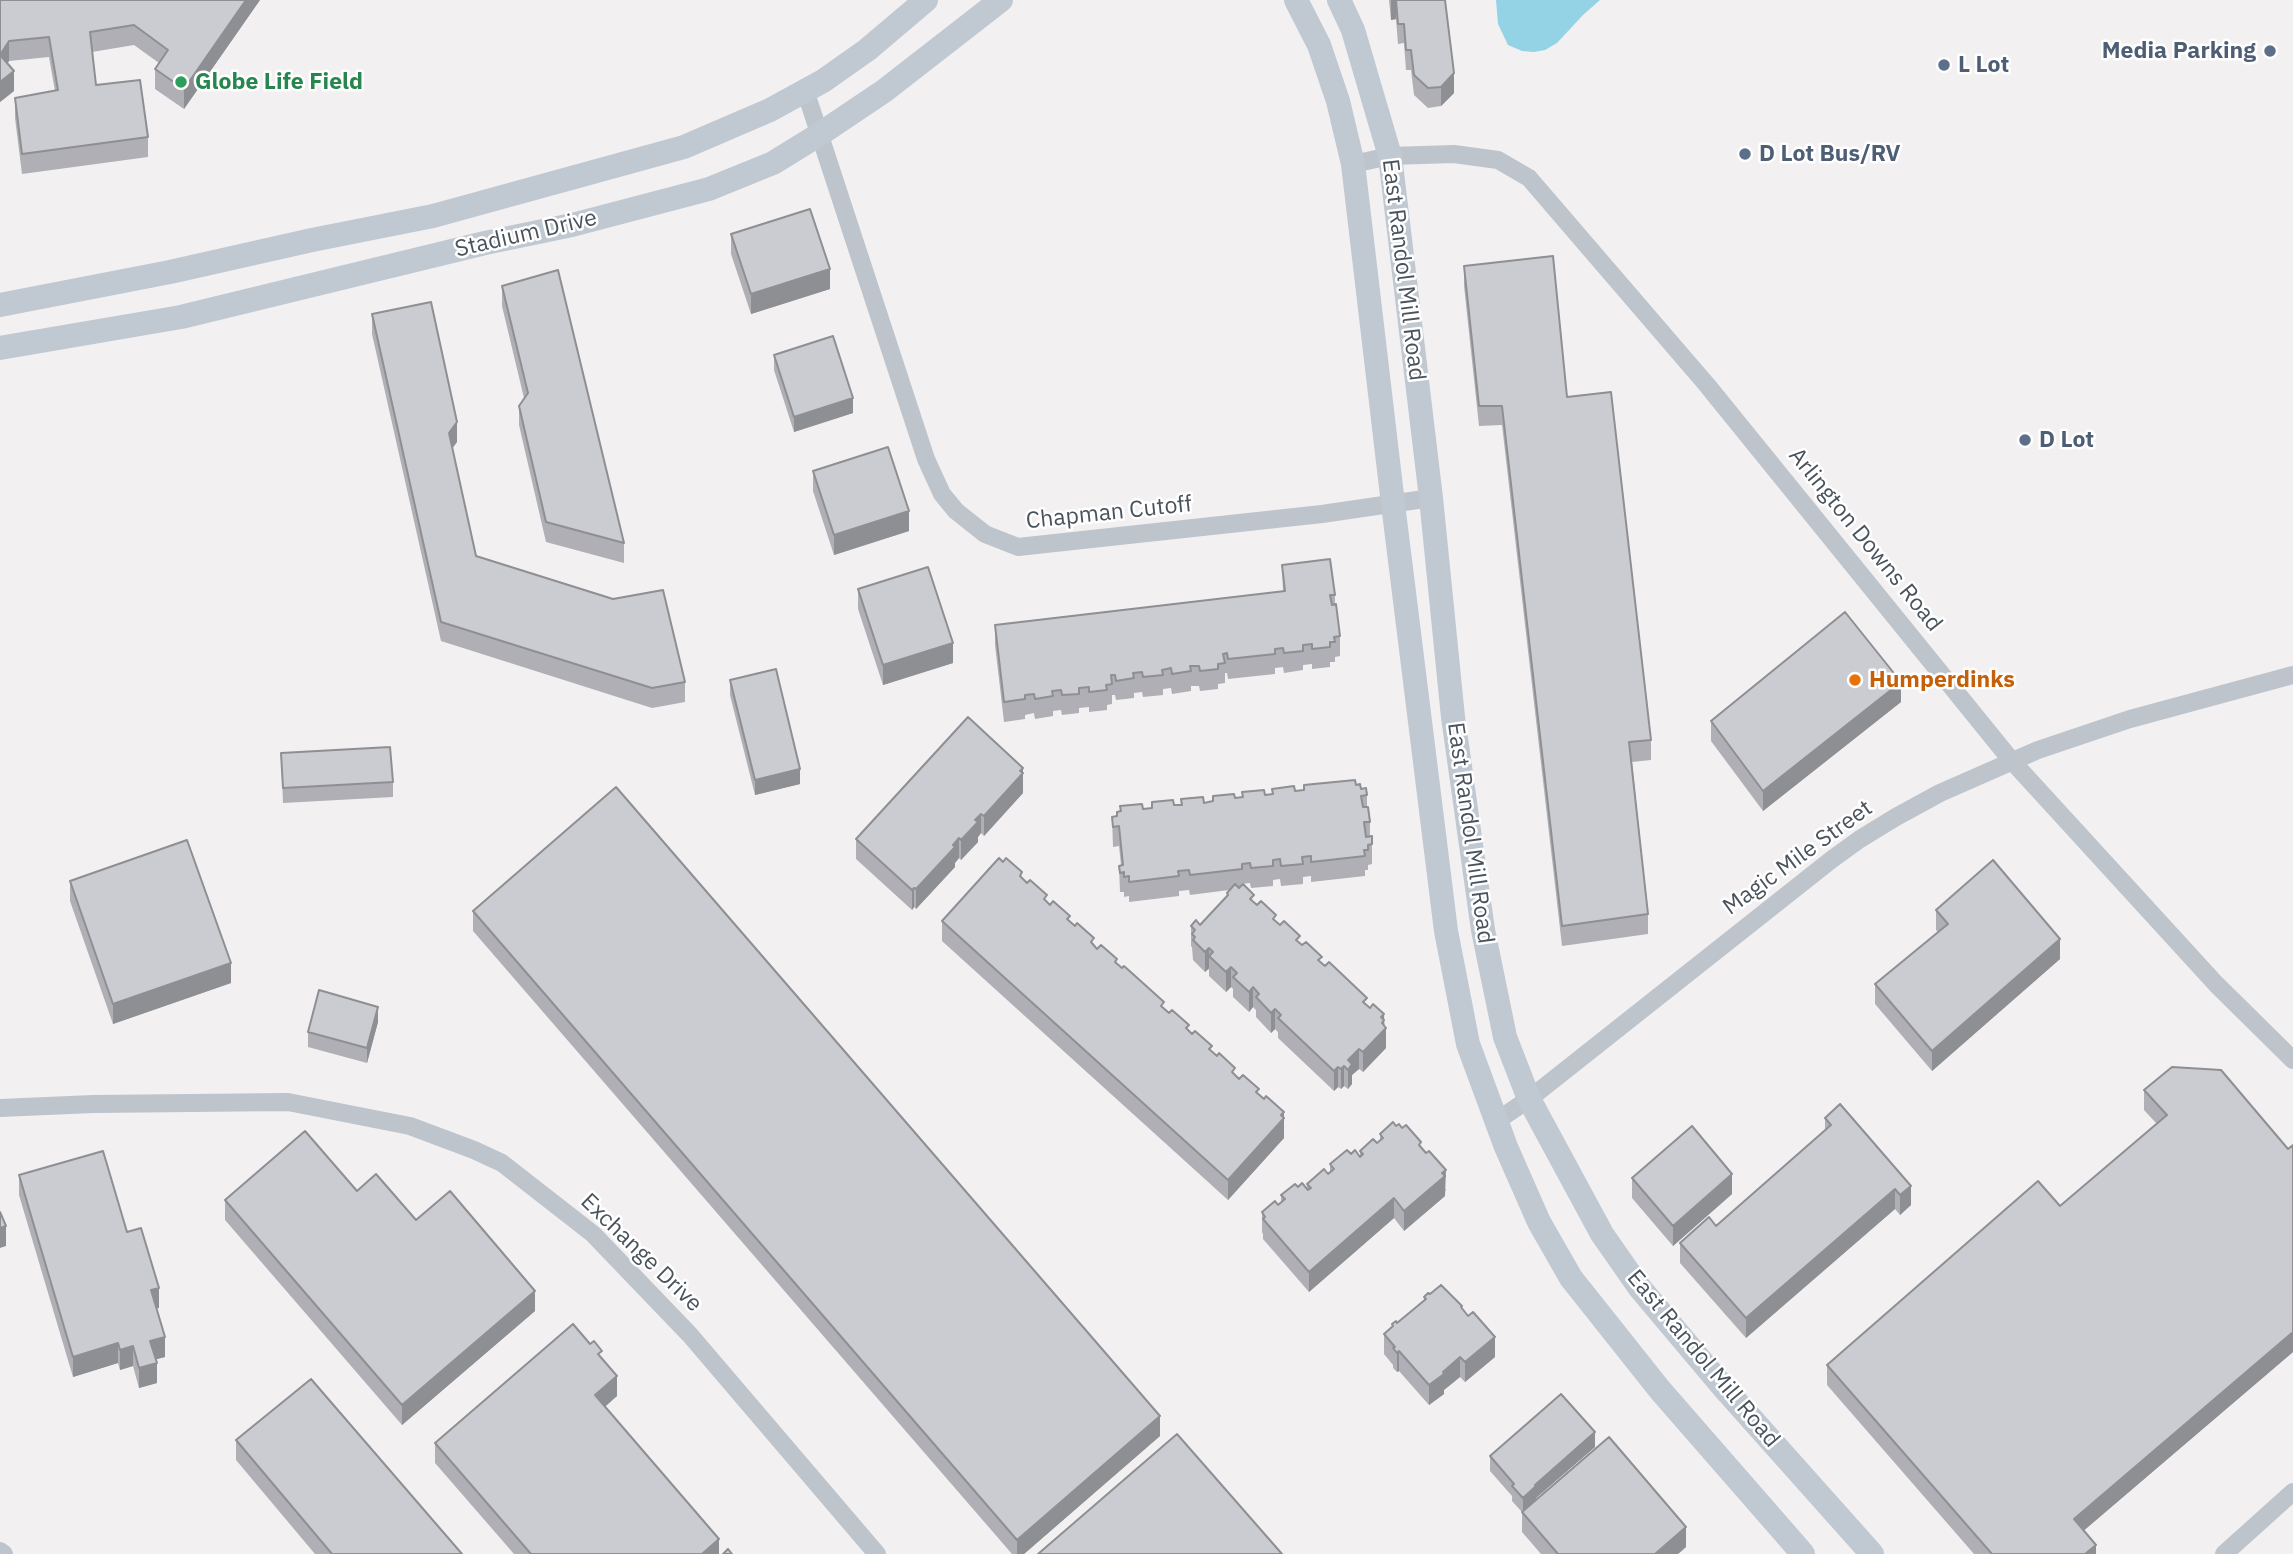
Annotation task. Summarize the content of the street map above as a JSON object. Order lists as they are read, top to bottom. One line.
{"streets":{"main road":["Stadium Drive","East Randol Mill Road"],"street":["Chapman Cutoff","Arlington Downs Road","Magic Mile Street","Exchange Drive"]},"crossings":[["Stadium Drive","Chapman Cutoff"],["East Randol Mill Road","Chapman Cutoff"],["East Randol Mill Road","Arlington Downs Road"],["East Randol Mill Road","Magic Mile Street"],["Arlington Downs Road","Magic Mile Street"]],"places":["Media Parking","L Lot","Globe Life Field","D Lot Bus/RV","D Lot","Humperdinks"]}
